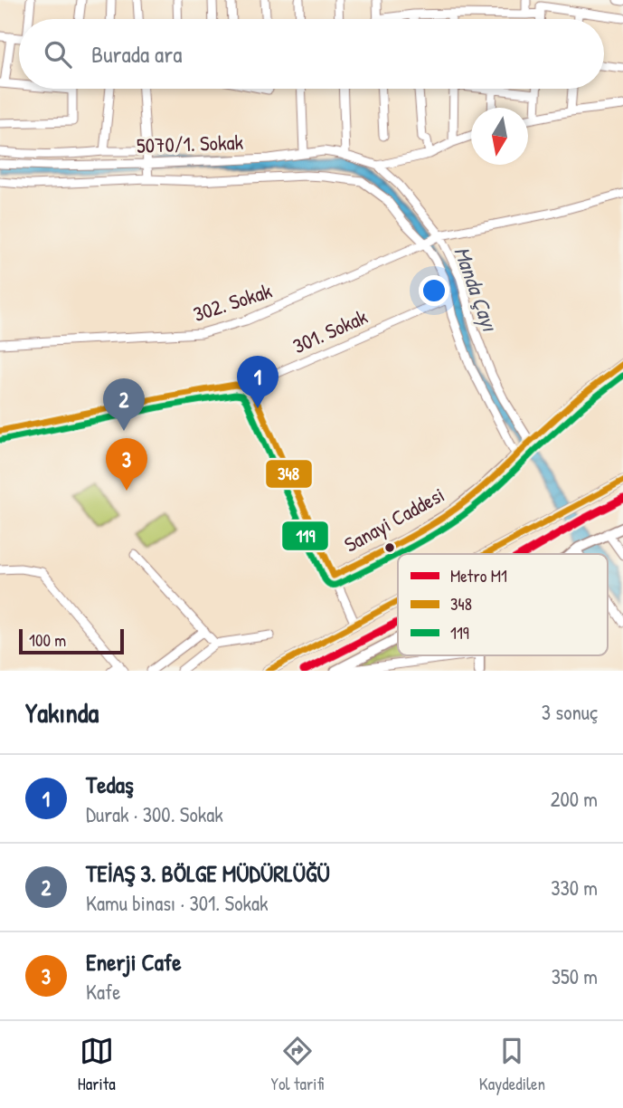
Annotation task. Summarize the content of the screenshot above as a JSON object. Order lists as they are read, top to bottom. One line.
{"streets":{"main road":["Sanayi Caddesi"],"street":["5070/1. Sokak","302. Sokak","301. Sokak"]},"water":["Manda Çayı"],"lines":["transit line 348","transit line 119","metro line M1"],"legend":["Metro M1","348","119"],"scale_bar":"100 m","north":"bottom","page":{"search":"Burada ara","pins":["1","2","3"],"scale":"100 m","heading":["Yakında","3 sonuç"],"list":[{"mark":"1","name":"Tedaş","note":"Durak · 300. Sokak","value":"200 m"},{"mark":"2","name":"TEİAŞ 3. BÖLGE MÜDÜRLÜĞÜ","note":"Kamu binası · 301. Sokak","value":"330 m"},{"mark":"3","name":"Enerji Cafe","note":"Kafe","value":"350 m"}],"nav":["Harita","Yol tarifi","Kaydedilen"]}}
